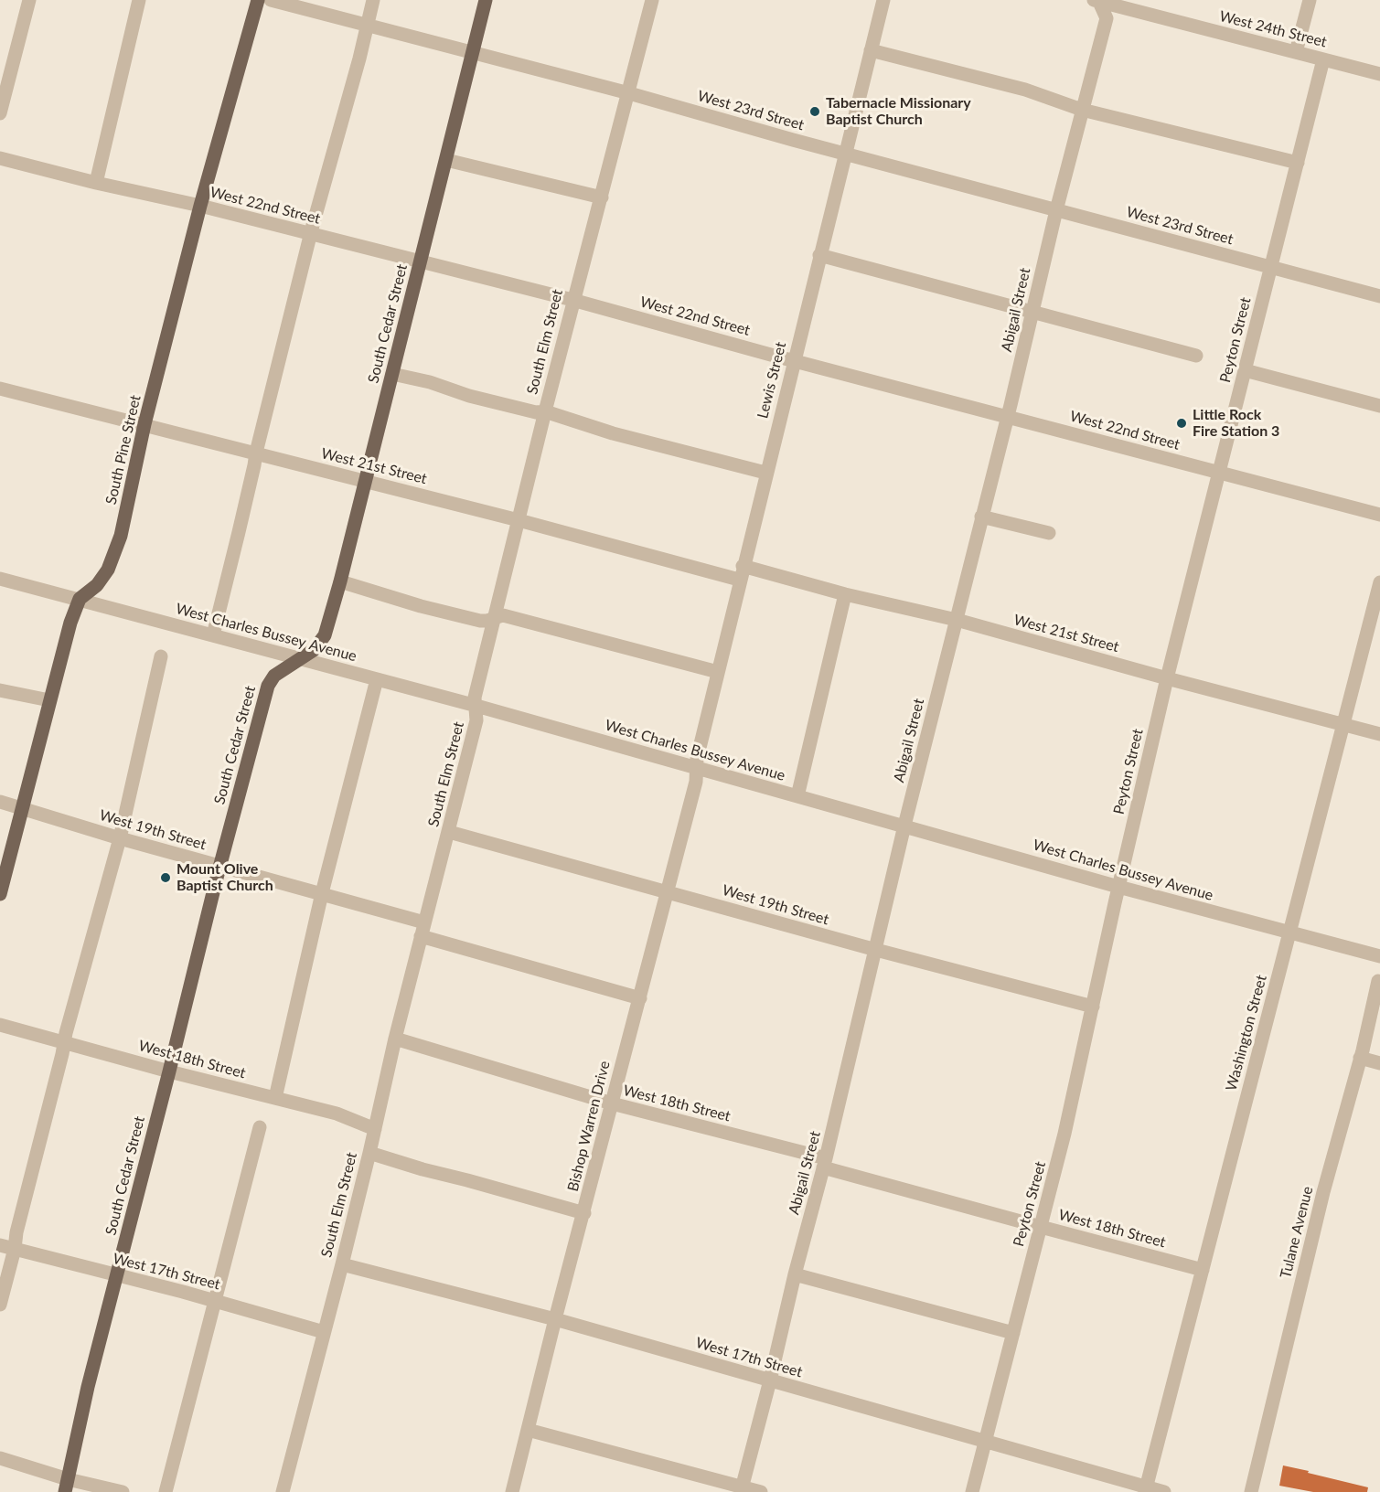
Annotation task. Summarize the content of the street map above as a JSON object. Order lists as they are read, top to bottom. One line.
{"streets":{"main road":["South Cedar Street","South Pine Street"],"street":["West 24th Street","West 23rd Street","West 22nd Street","Abigail Street","Peyton Street","South Elm Street","Lewis Street","West 21st Street","West Charles Bussey Avenue","West 19th Street","Washington Street","West 18th Street","Bishop Warren Drive","Tulane Avenue","West 17th Street"]},"crossings":[["West 24th Street","Abigail Street"],["West 24th Street","Peyton Street"],["West 23rd Street","Abigail Street"],["West 23rd Street","South Cedar Street"],["West 23rd Street","Peyton Street"],["West 23rd Street","South Elm Street"],["West 23rd Street","Lewis Street"],["West 22nd Street","Abigail Street"],["West 22nd Street","South Cedar Street"],["West 22nd Street","Peyton Street"],["West 22nd Street","South Elm Street"],["West 22nd Street","Lewis Street"],["West 22nd Street","South Pine Street"],["Abigail Street","West 21st Street"],["Abigail Street","West Charles Bussey Avenue"],["Abigail Street","West 19th Street"],["Abigail Street","West 18th Street"],["Abigail Street","West 17th Street"],["South Cedar Street","West 21st Street"],["South Cedar Street","West Charles Bussey Avenue"],["South Cedar Street","West 19th Street"],["South Cedar Street","West 18th Street"],["South Cedar Street","West 17th Street"],["Peyton Street","West 21st Street"],["Peyton Street","West Charles Bussey Avenue"],["Peyton Street","West 19th Street"],["Peyton Street","West 18th Street"],["Peyton Street","West 17th Street"],["South Elm Street","West 21st Street"],["South Elm Street","West Charles Bussey Avenue"],["South Elm Street","West 19th Street"],["South Elm Street","West 18th Street"],["South Elm Street","West 17th Street"],["Lewis Street","West 21st Street"],["Lewis Street","West Charles Bussey Avenue"],["Lewis Street","Bishop Warren Drive"],["South Pine Street","West 21st Street"],["South Pine Street","West Charles Bussey Avenue"],["South Pine Street","West 19th Street"],["West 21st Street","Washington Street"],["West Charles Bussey Avenue","Washington Street"],["West Charles Bussey Avenue","Bishop Warren Drive"],["West 19th Street","Bishop Warren Drive"],["Washington Street","West 18th Street"],["Washington Street","West 17th Street"],["West 18th Street","Bishop Warren Drive"],["Bishop Warren Drive","West 17th Street"]],"places":["Tabernacle Missionary Baptist Church","Little Rock Fire Station 3","Mount Olive Baptist Church"]}
